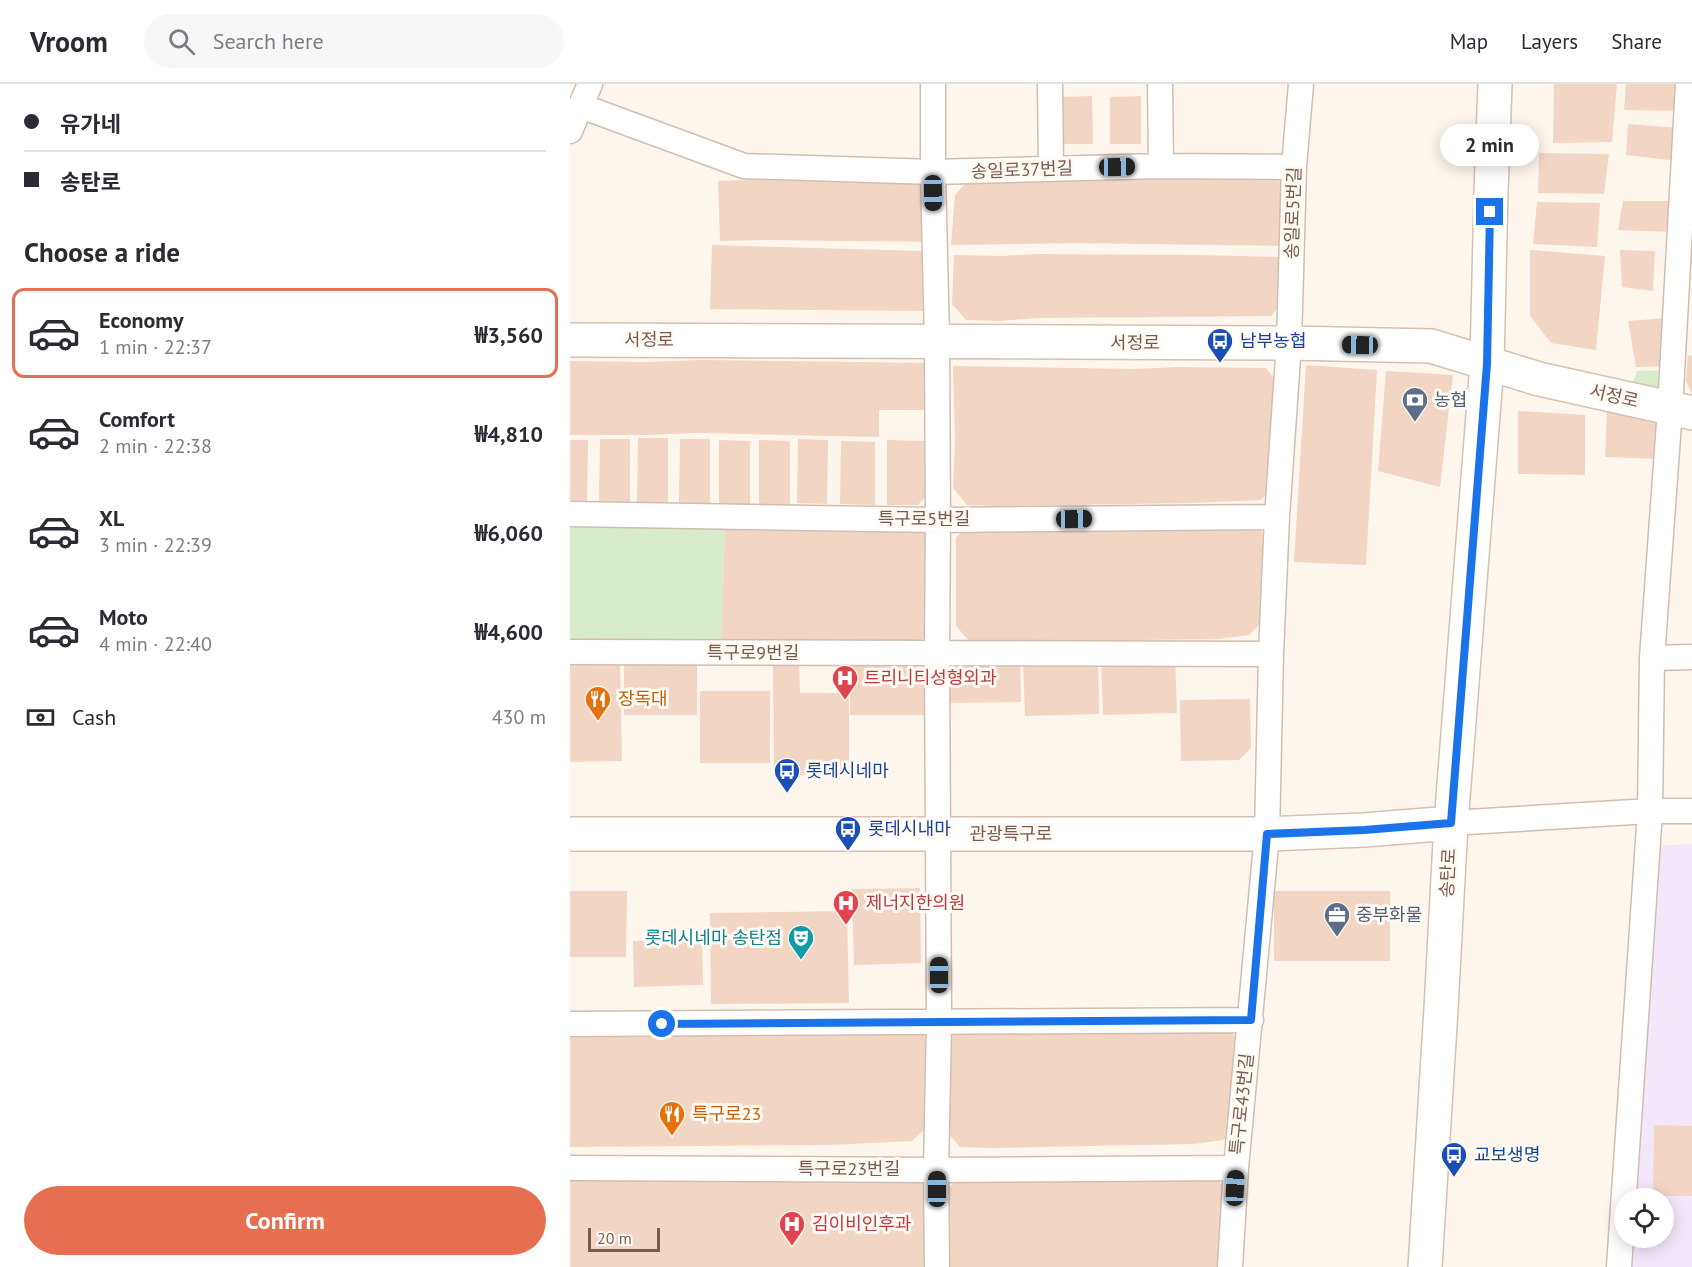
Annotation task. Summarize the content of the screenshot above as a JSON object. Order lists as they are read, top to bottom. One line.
{"streets":{"street":["송일로37번길","송일로5번길","서정로","특구로5번길","특구로9번길","관광특구로","송탄로","특구로43번길","특구로23번길"]},"crossings":[["송일로37번길","송일로5번길"],["송일로5번길","서정로"],["서정로","송탄로"],["관광특구로","송탄로"],["관광특구로","특구로43번길"],["특구로43번길","특구로23번길"]],"places":{"bus stop":["남부농협","롯데시네마","롯데시내마","교보생명"],"bank":["농협"],"hospital":["트리니티성형외과","제너지한의원","김이비인후과"],"restaurant":["장독대","특구로23"],"office":["중부화물"],"theatre":["롯데시네마 송탄점"]},"scale_bar":"20 m","page":{"header":"Vroom","search":"Search here","nav":["Map","Layers","Share"],"banner":["유가네","송탄로"],"bubble":"2 min","heading":"Choose a ride","list":[{"name":"Economy","note":"1 min · 22:37","value":"₩3,560"},{"name":"Comfort","note":"2 min · 22:38","value":"₩4,810"},{"name":"XL","note":"3 min · 22:39","value":"₩6,060"},{"name":"Moto","note":"4 min · 22:40","value":"₩4,600"}],"pay":["Cash","430 m"],"buttons":"Confirm","scale":"20 m"}}
